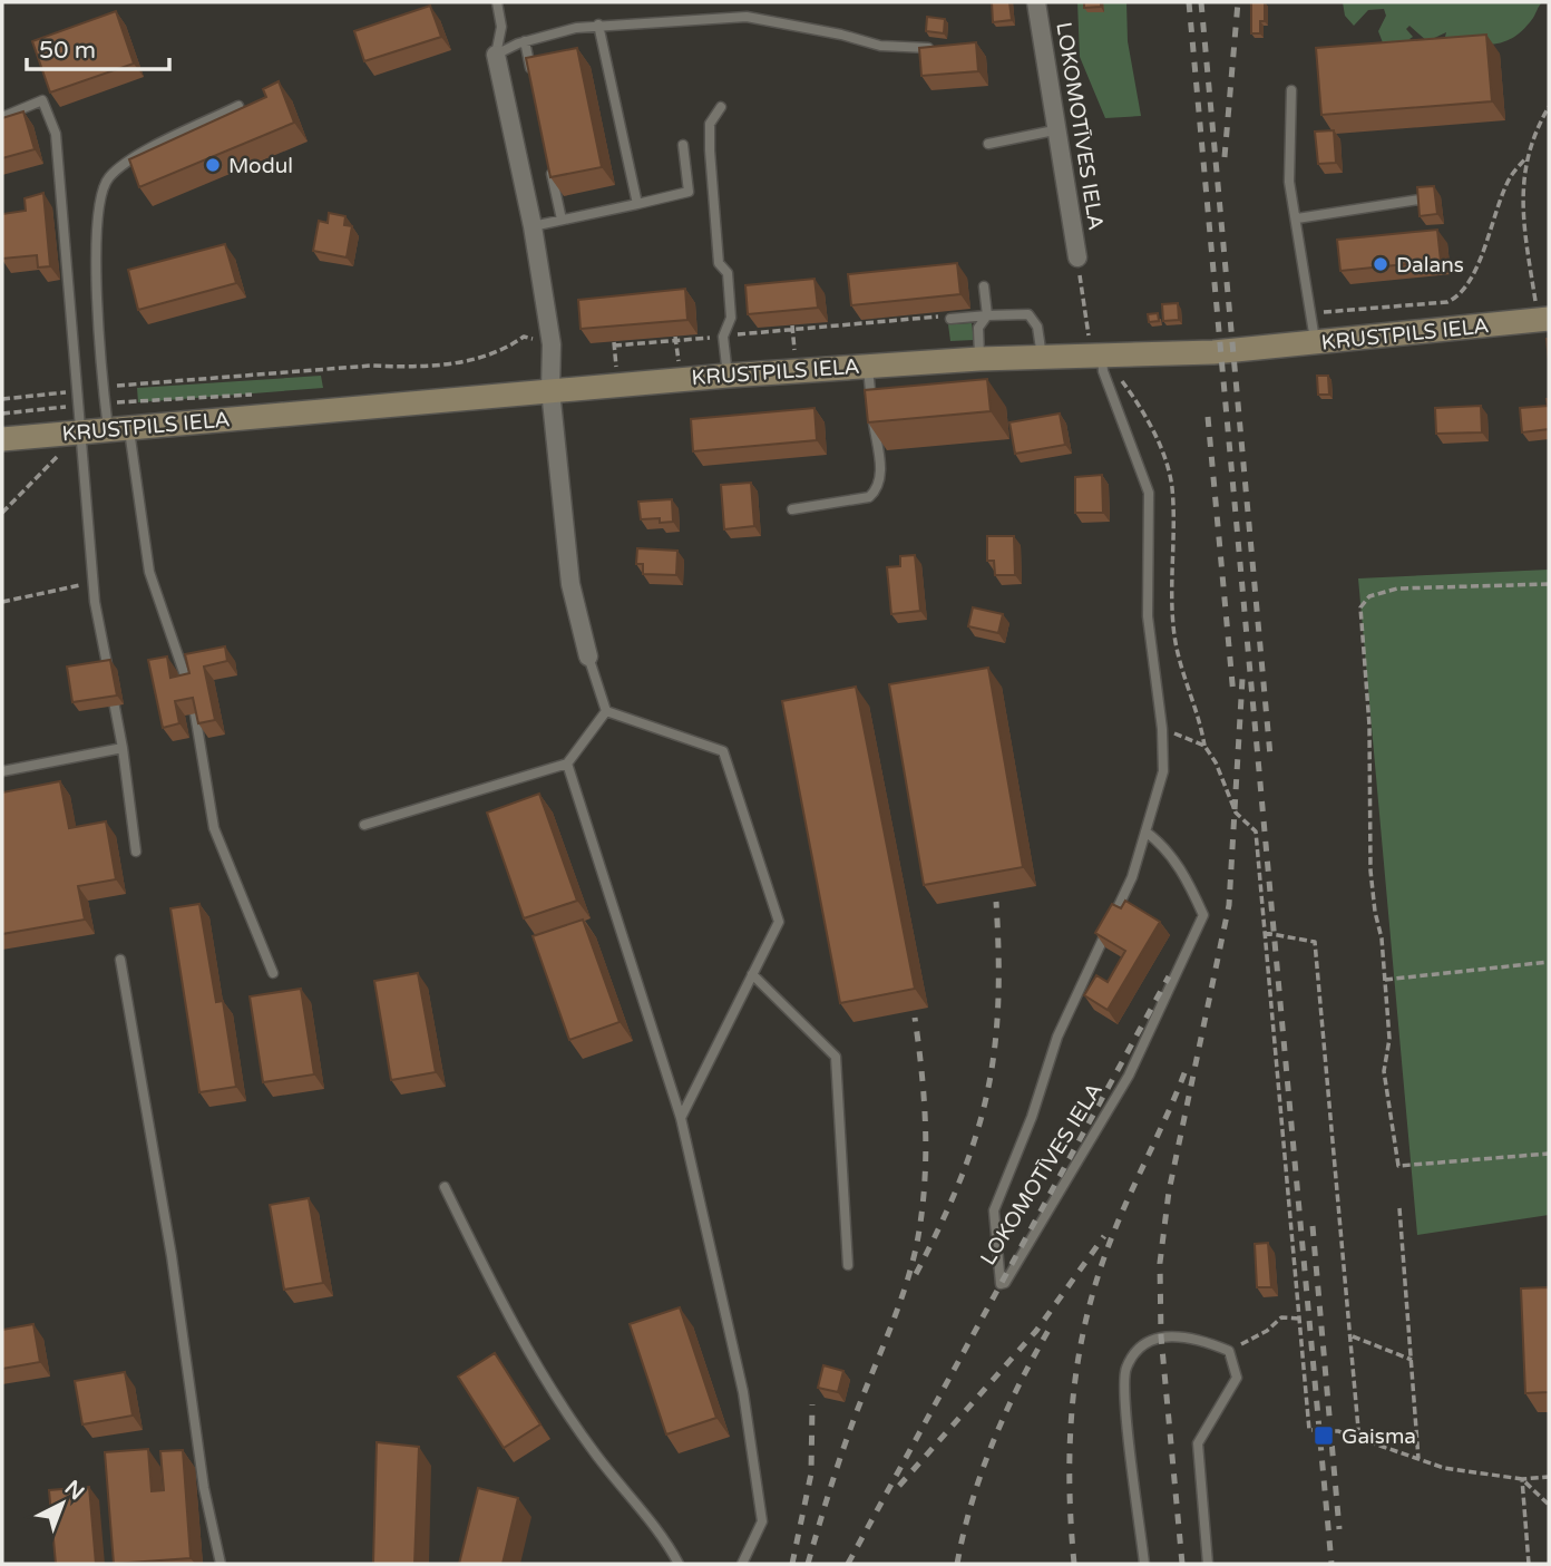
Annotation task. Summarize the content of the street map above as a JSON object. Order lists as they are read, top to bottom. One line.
{"streets":{"street":["LOKOMOTĪVES IELA","KRUSTPILS IELA"]},"crossings":[["LOKOMOTĪVES IELA","KRUSTPILS IELA"]],"places":{"other":["Modul","Dalans"],"transit":["Gaisma"]},"scale_bar":"50 m","north":"top right"}
